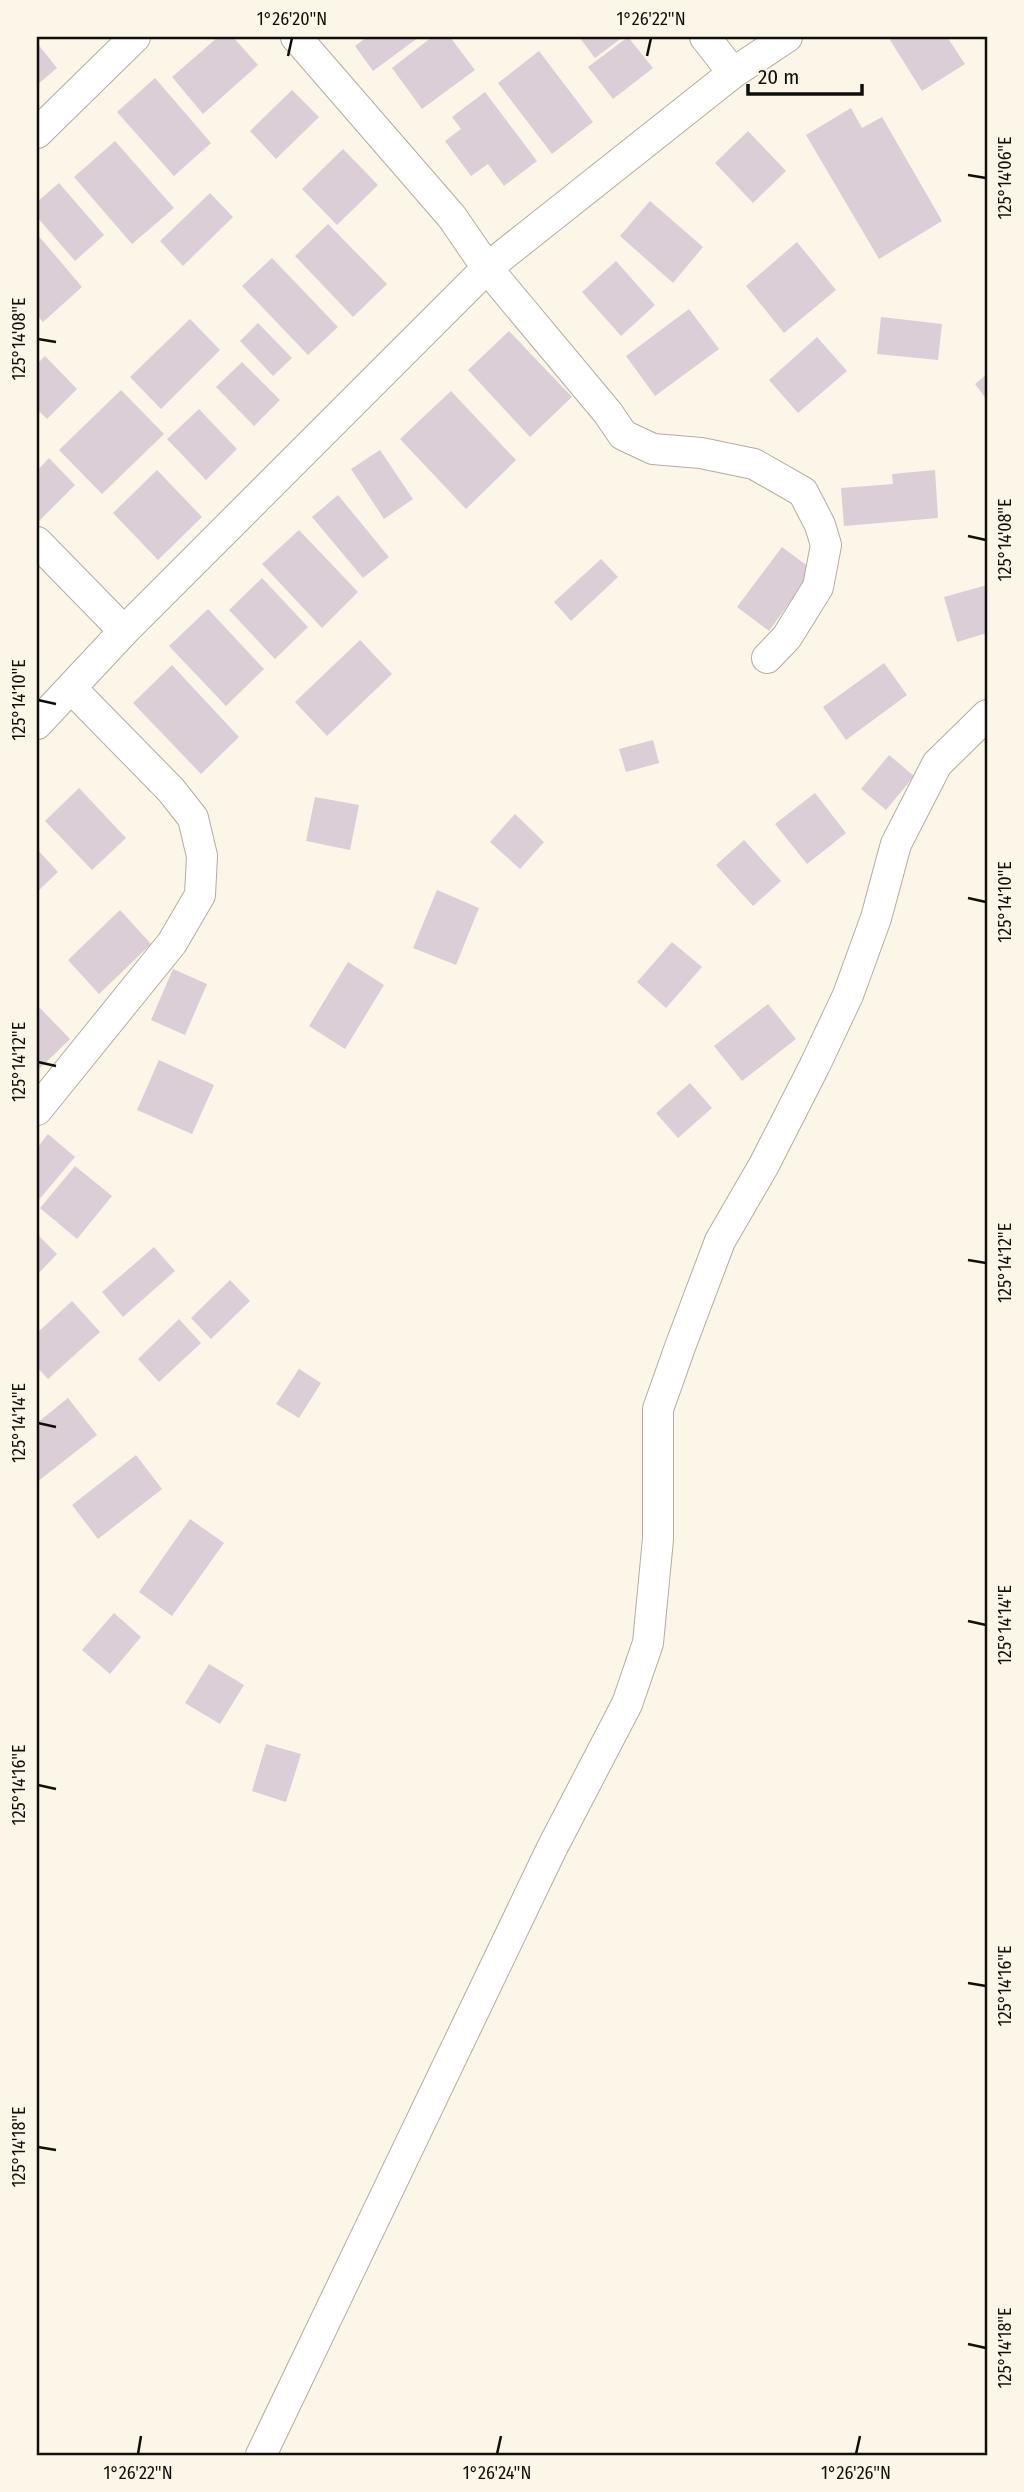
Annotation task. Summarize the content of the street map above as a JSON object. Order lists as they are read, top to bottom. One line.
{"scale_bar":"20 m","coordinates":["1°26'20\"N","1°26'22\"N","125°14'06\"E","125°14'08\"E","125°14'10\"E","125°14'12\"E","125°14'14\"E","125°14'16\"E","125°14'18\"E","1°26'24\"N","1°26'26\"N"]}
